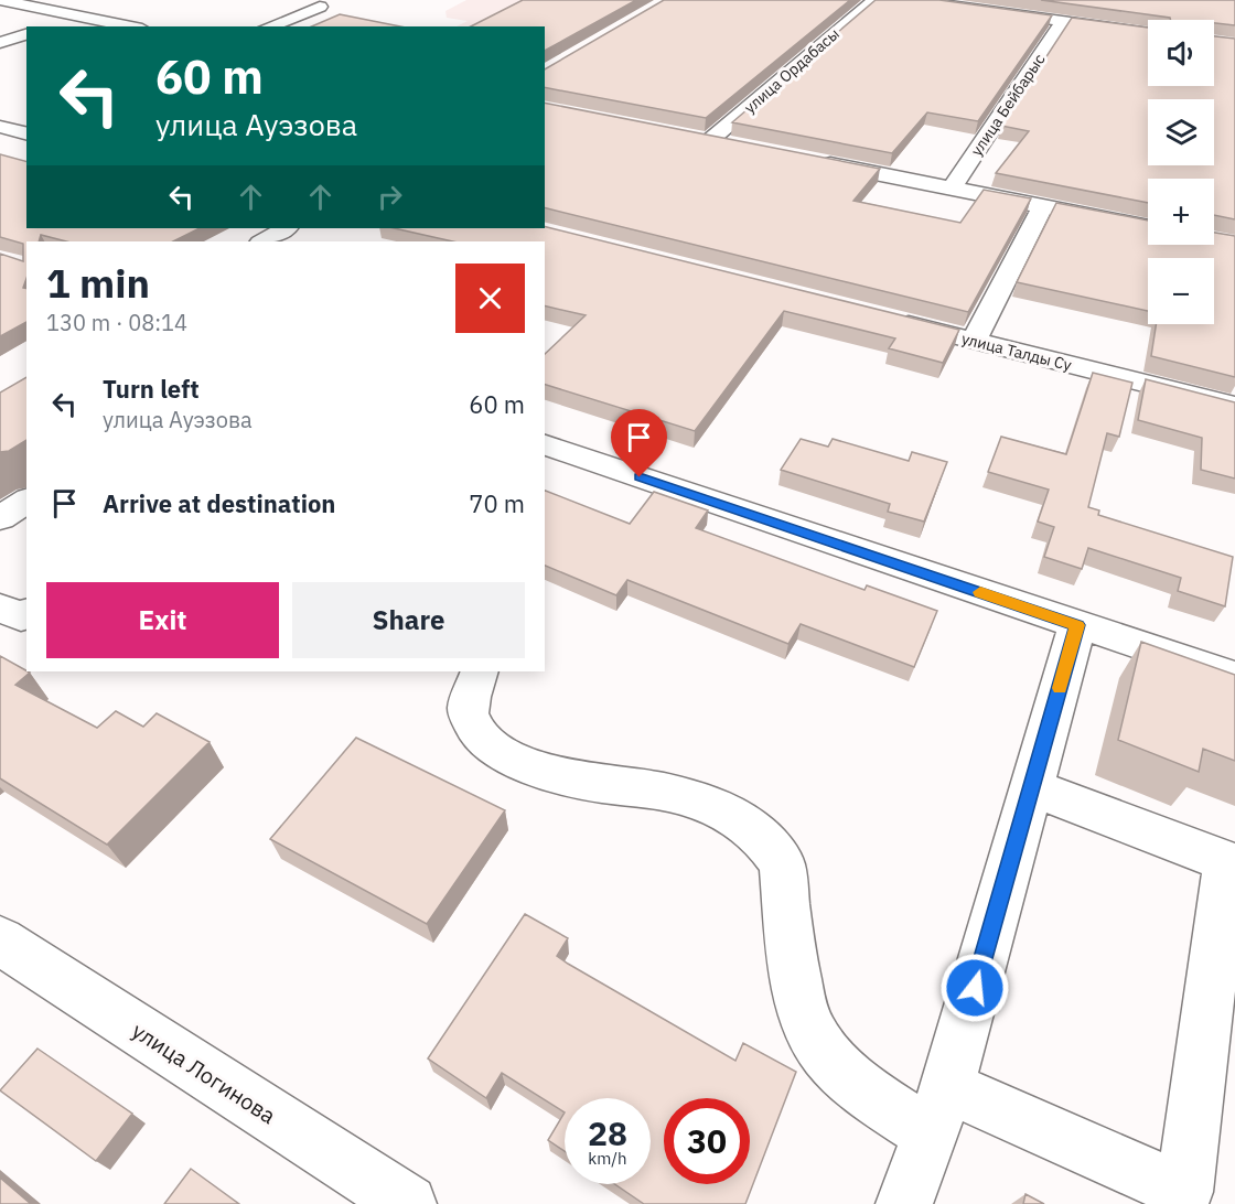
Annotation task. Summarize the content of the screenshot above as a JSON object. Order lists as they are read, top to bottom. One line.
{"streets":{"street":["улица Ордабасы","улица Бейбарыс","улица Талды Су","улица Логинова"]},"page":{"map_buttons":["+","−"],"turn":["60 m","улица Ауэзова"],"heading":["1 min","130 m · 08:14"],"list":[{"name":"Turn left","note":"улица Ауэзова","value":"60 m"},{"name":"Arrive at destination","value":"70 m"}],"buttons":["Exit","Share"],"speed":"28 km/h","limit":"30"}}
